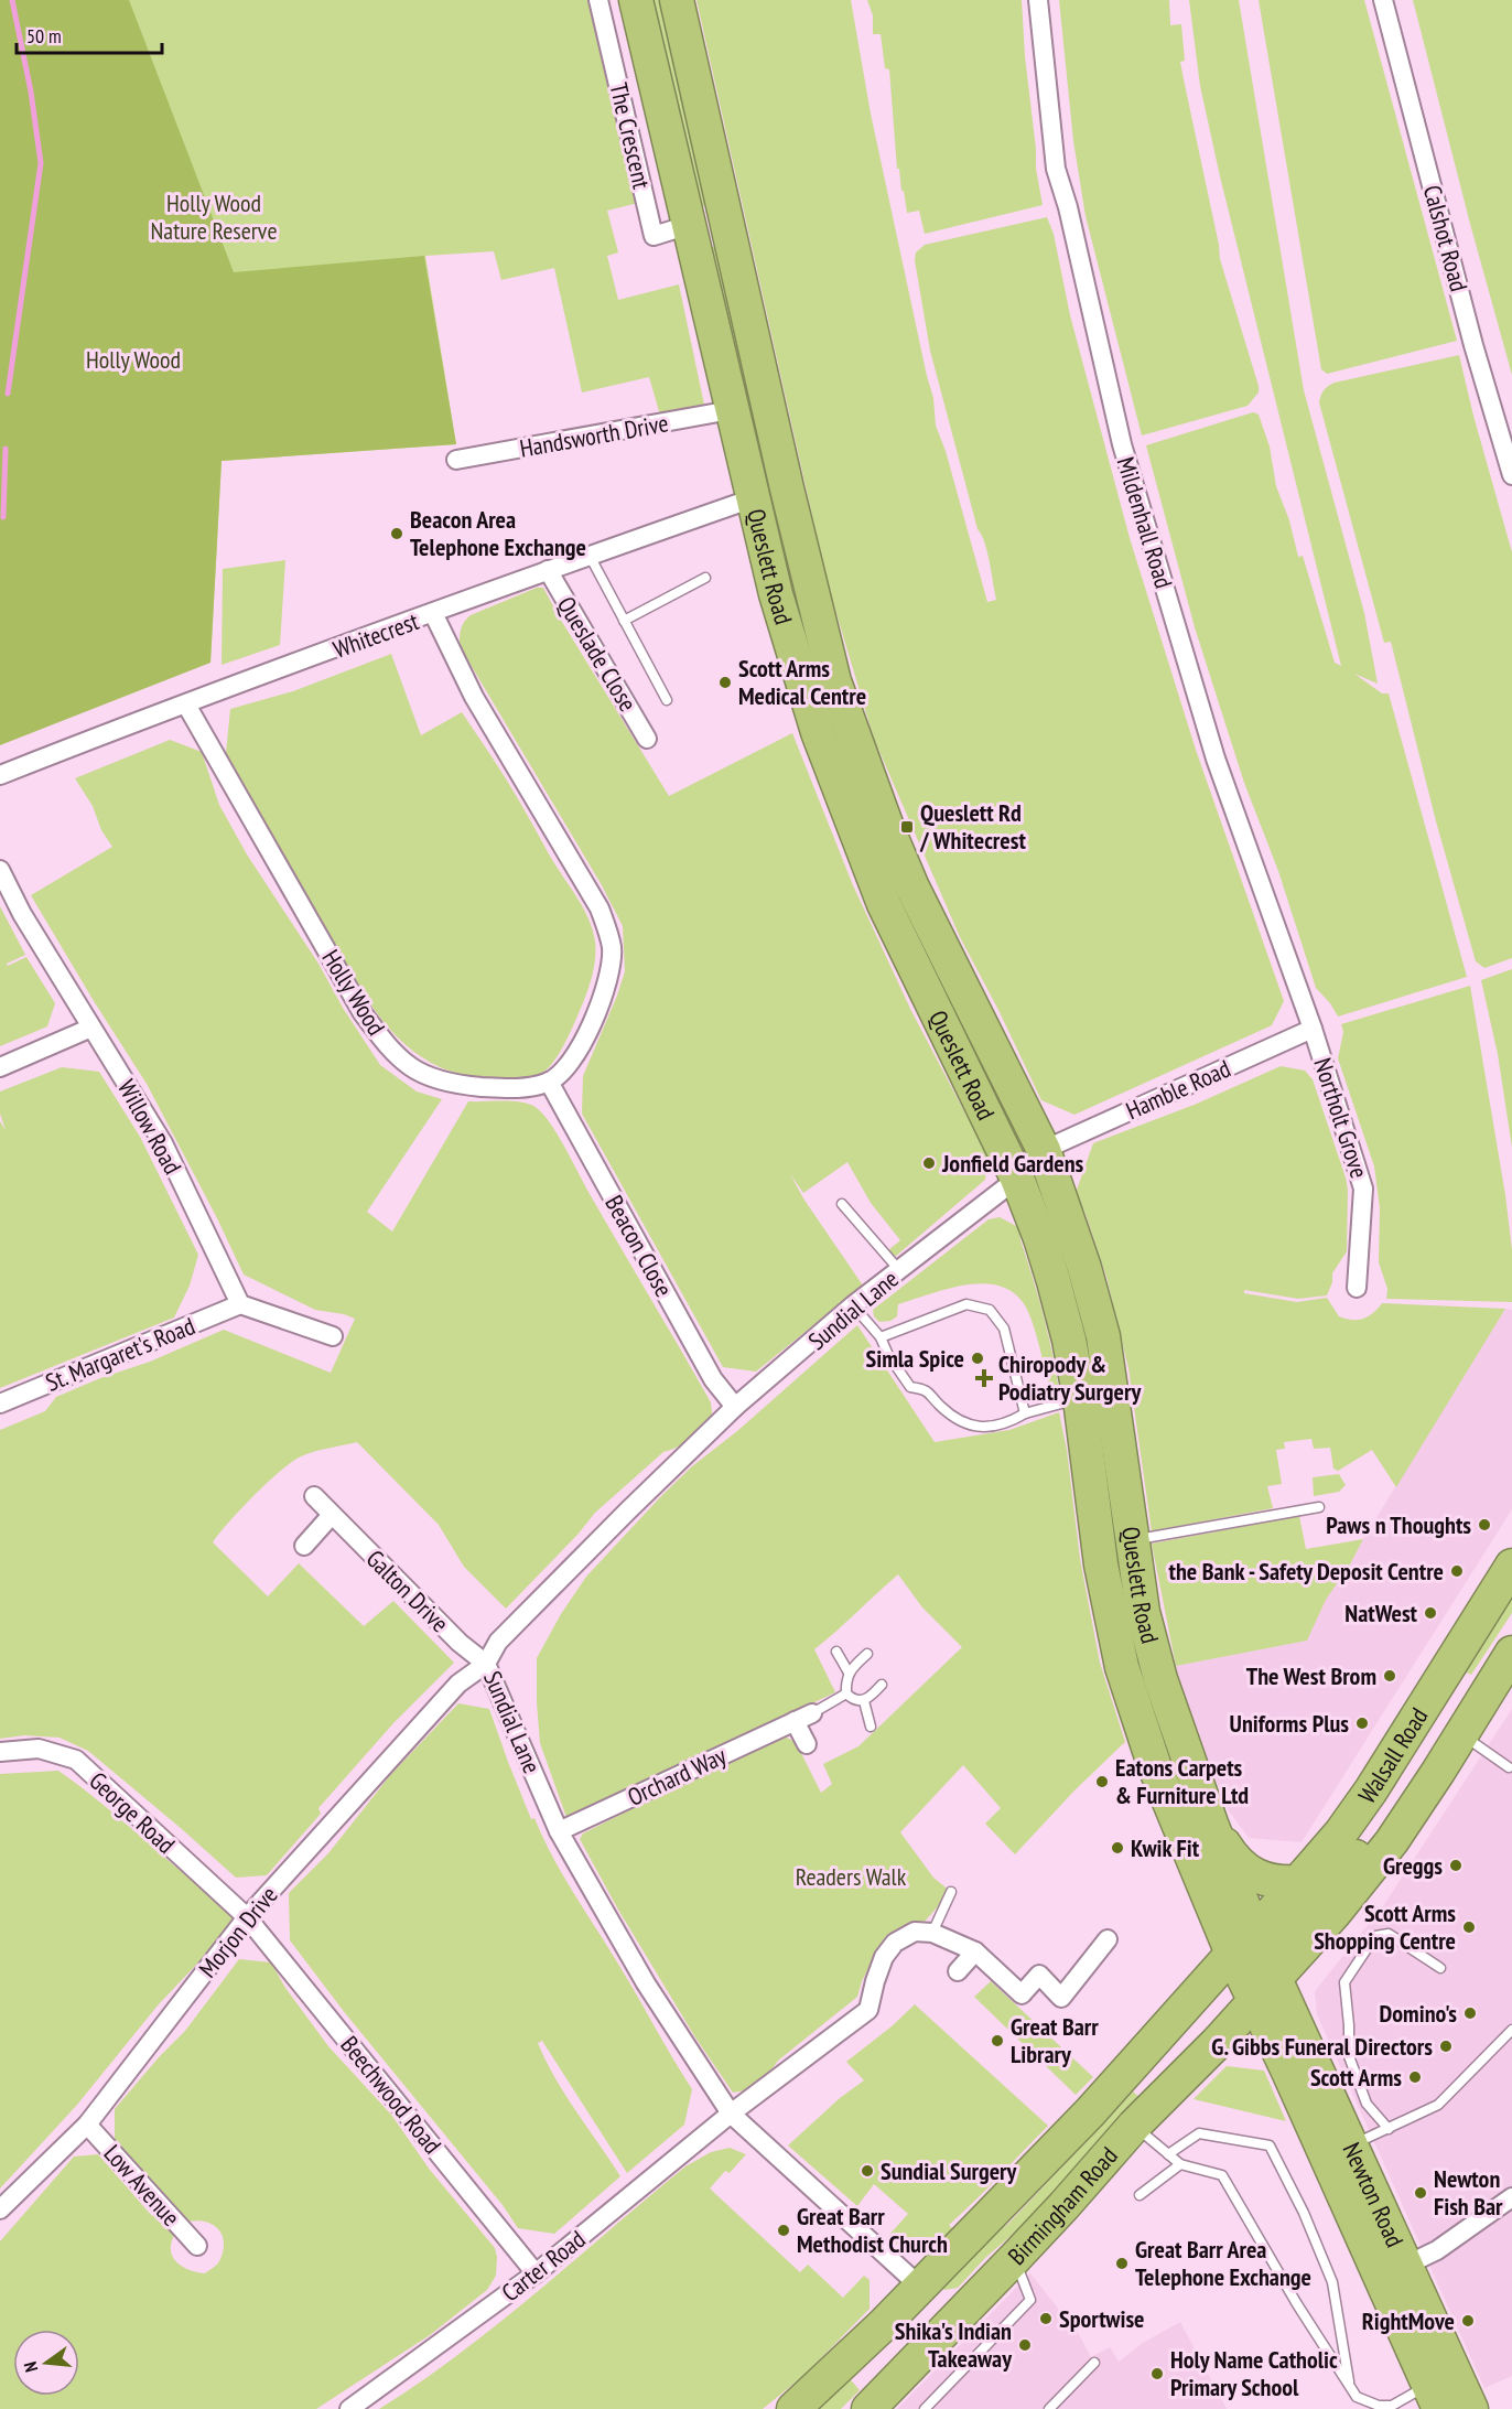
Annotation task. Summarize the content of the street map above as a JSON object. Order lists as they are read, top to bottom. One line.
{"streets":{"highway":["Queslett Road","Walsall Road","Newton Road","Birmingham Road"],"street":["The Crescent","Calshot Road","Handsworth Drive","Mildenhall Road","Whitecrest","Queslade Close","Holly Wood","Hamble Road","Northolt Grove","Willow Road","Beacon Close","Sundial Lane","St. Margaret's Road","Galton Drive","Orchard Way","George Road","Morjon Drive","Beechwood Road","Low Avenue","Carter Road"]},"crossings":[["The Crescent","Queslett Road"],["Handsworth Drive","Queslett Road"],["Mildenhall Road","Hamble Road"],["Mildenhall Road","Northolt Grove"],["Queslett Road","Whitecrest"],["Queslett Road","Hamble Road"],["Queslett Road","Sundial Lane"],["Queslett Road","Walsall Road"],["Queslett Road","Newton Road"],["Queslett Road","Birmingham Road"],["Whitecrest","Queslade Close"],["Whitecrest","Holly Wood"],["Holly Wood","Beacon Close"],["Hamble Road","Northolt Grove"],["Willow Road","St. Margaret's Road"],["Beacon Close","Sundial Lane"],["Sundial Lane","Galton Drive"],["Sundial Lane","Orchard Way"],["Sundial Lane","Morjon Drive"],["Sundial Lane","Birmingham Road"],["Sundial Lane","Carter Road"],["Galton Drive","Morjon Drive"],["Walsall Road","Newton Road"],["Walsall Road","Birmingham Road"],["George Road","Morjon Drive"],["George Road","Beechwood Road"],["Morjon Drive","Beechwood Road"],["Morjon Drive","Low Avenue"],["Beechwood Road","Carter Road"],["Newton Road","Birmingham Road"]],"parks":["Holly Wood Nature Reserve","Holly Wood","Readers Walk"],"places":{"other":["Beacon Area Telephone Exchange","Scott Arms Medical Centre","Jonfield Gardens","Simla Spice","Paws n Thoughts","the Bank - Safety Deposit Centre","NatWest","The West Brom","Uniforms Plus","Eatons Carpets & Furniture Ltd","Kwik Fit","Greggs","Scott Arms Shopping Centre","Domino's","Great Barr Library","G. Gibbs Funeral Directors","Scott Arms","Sundial Surgery","Newton Fish Bar","Great Barr Methodist Church","Great Barr Area Telephone Exchange","Sportwise","RightMove","Shika's Indian Takeaway","Holy Name Catholic Primary School"],"transit":["Queslett Rd / Whitecrest"],"health":["Chiropody & Podiatry Surgery"]},"scale_bar":"50 m","north":"left"}
